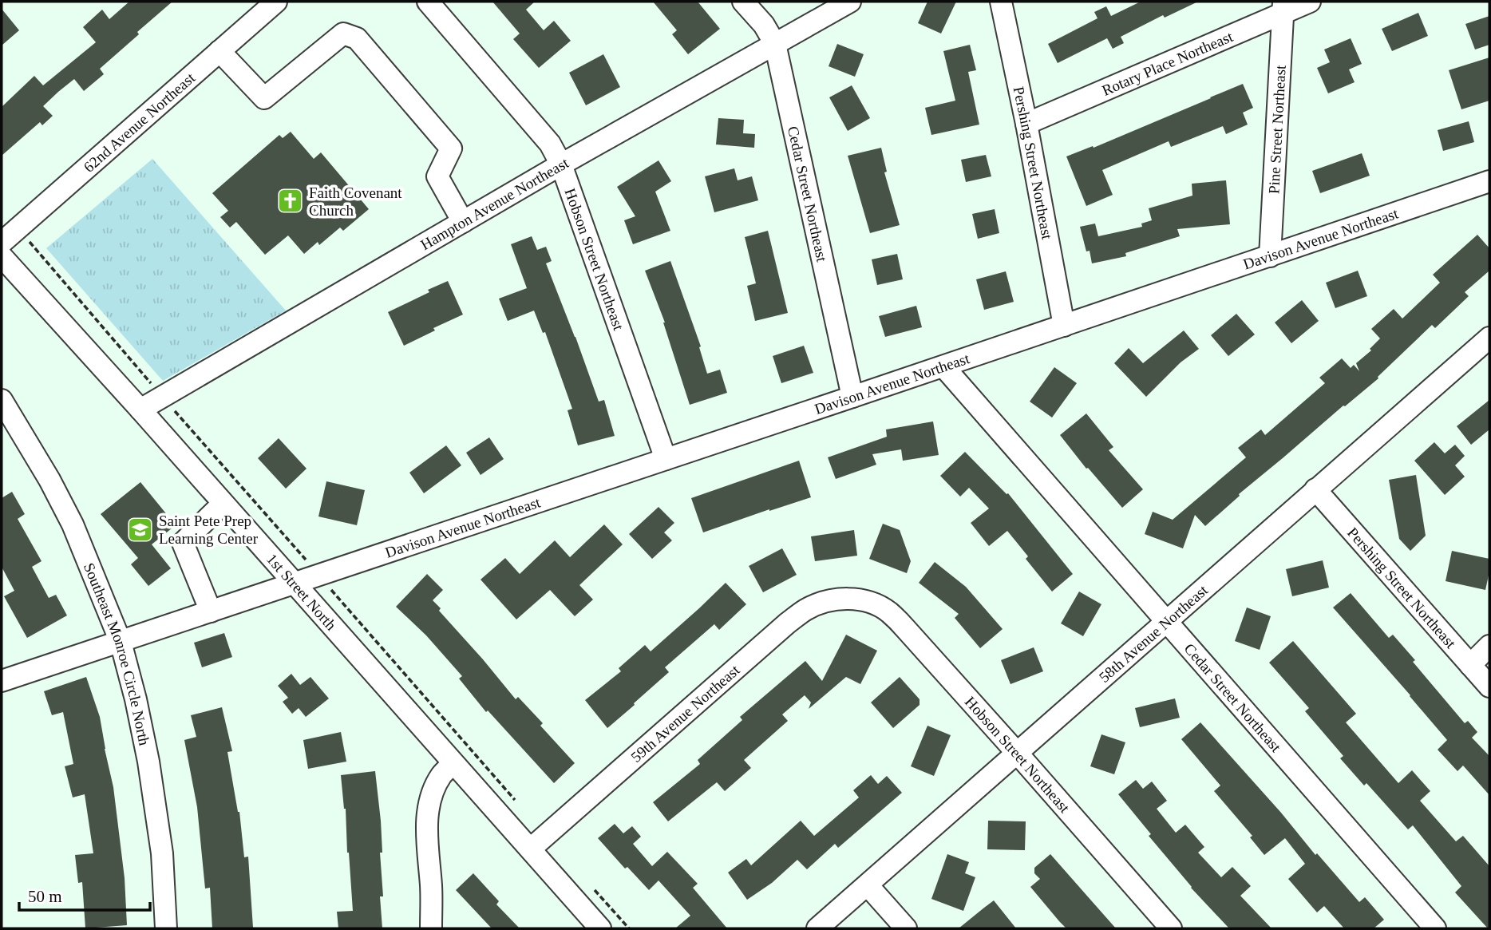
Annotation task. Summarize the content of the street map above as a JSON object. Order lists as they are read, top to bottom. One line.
{"streets":{"street":["Rotary Place Northeast","62nd Avenue Northeast","Pine Street Northeast","Pershing Street Northeast","Cedar Street Northeast","Hampton Avenue Northeast","Davison Avenue Northeast","Hobson Street Northeast","1st Street North","58th Avenue Northeast","Southeast Monroe Circle North","59th Avenue Northeast"]},"crossings":[["Rotary Place Northeast","Pine Street Northeast"],["Rotary Place Northeast","Pershing Street Northeast"],["Pine Street Northeast","Davison Avenue Northeast"],["Pershing Street Northeast","Davison Avenue Northeast"],["Pershing Street Northeast","58th Avenue Northeast"],["Cedar Street Northeast","Hampton Avenue Northeast"],["Cedar Street Northeast","Davison Avenue Northeast"],["Cedar Street Northeast","58th Avenue Northeast"],["Hampton Avenue Northeast","Hobson Street Northeast"],["Hampton Avenue Northeast","1st Street North"],["Davison Avenue Northeast","Hobson Street Northeast"],["Davison Avenue Northeast","1st Street North"],["Davison Avenue Northeast","Southeast Monroe Circle North"],["Hobson Street Northeast","58th Avenue Northeast"],["Hobson Street Northeast","59th Avenue Northeast"],["1st Street North","59th Avenue Northeast"]],"places":{"church":["Faith Covenant Church"],"school or university":["Saint Pete Prep Learning Center"]},"scale_bar":"50 m"}
